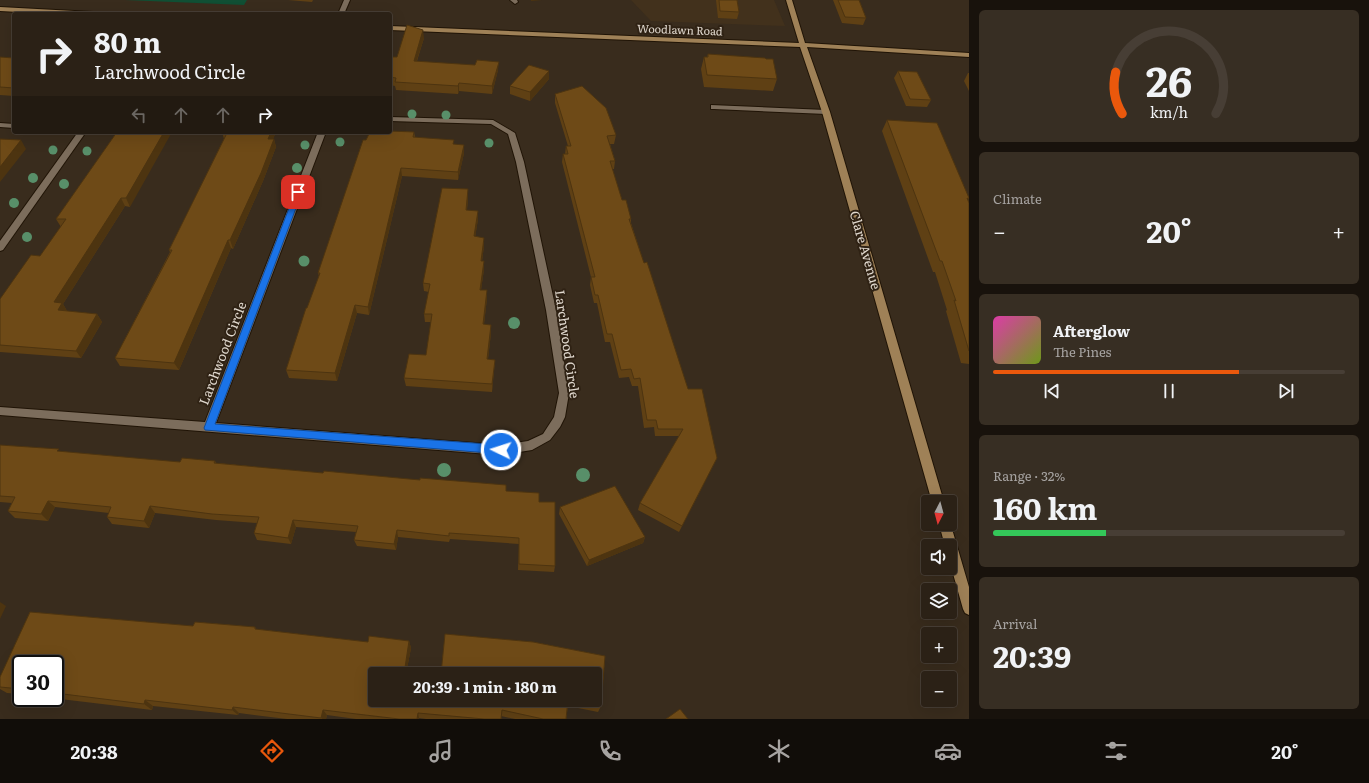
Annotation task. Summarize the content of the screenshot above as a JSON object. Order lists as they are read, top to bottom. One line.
{"streets":{"main road":["Woodlawn Road","Clare Avenue"],"street":["Larchwood Circle"]},"crossings":[["Woodlawn Road","Clare Avenue"]],"north":"bottom","page":{"turn":["80 m","Larchwood Circle"],"tile":["Climate",["Range · 32%","160 km"],["Arrival","20:39"]],"heat":["−","20°","+"],"song":["Afterglow","The Pines"],"map_buttons":["+","−"],"limit":"30","trip":"20:39 · 1 min · 180 m","tabs":["20:38","20°"],"gauge":["26","km/h"]}}
